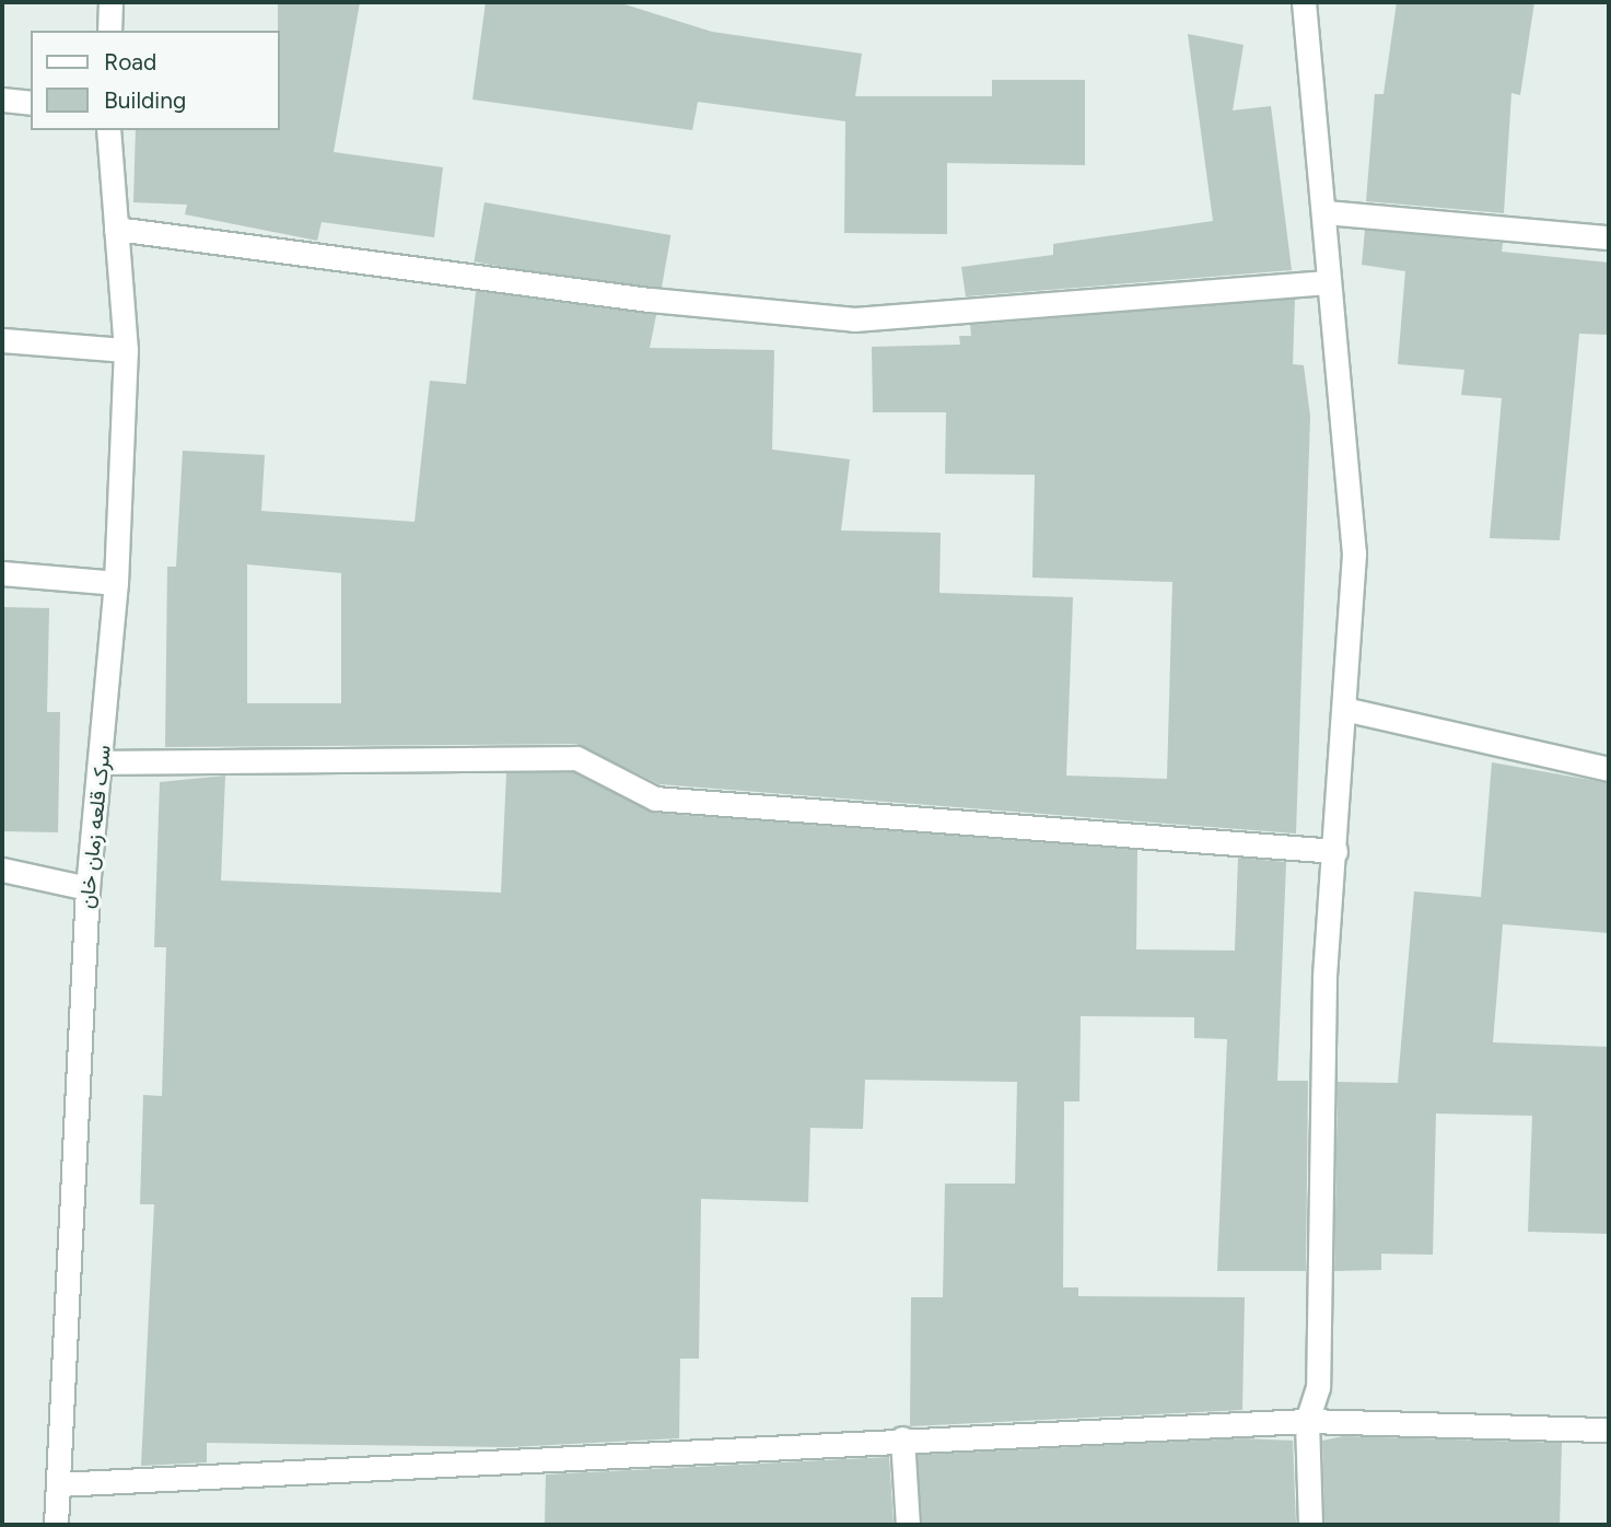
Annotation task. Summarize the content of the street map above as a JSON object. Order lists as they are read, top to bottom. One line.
{"streets":{"street":["سرک قلعه زمان خان"]},"legend":["Road","Building"]}
